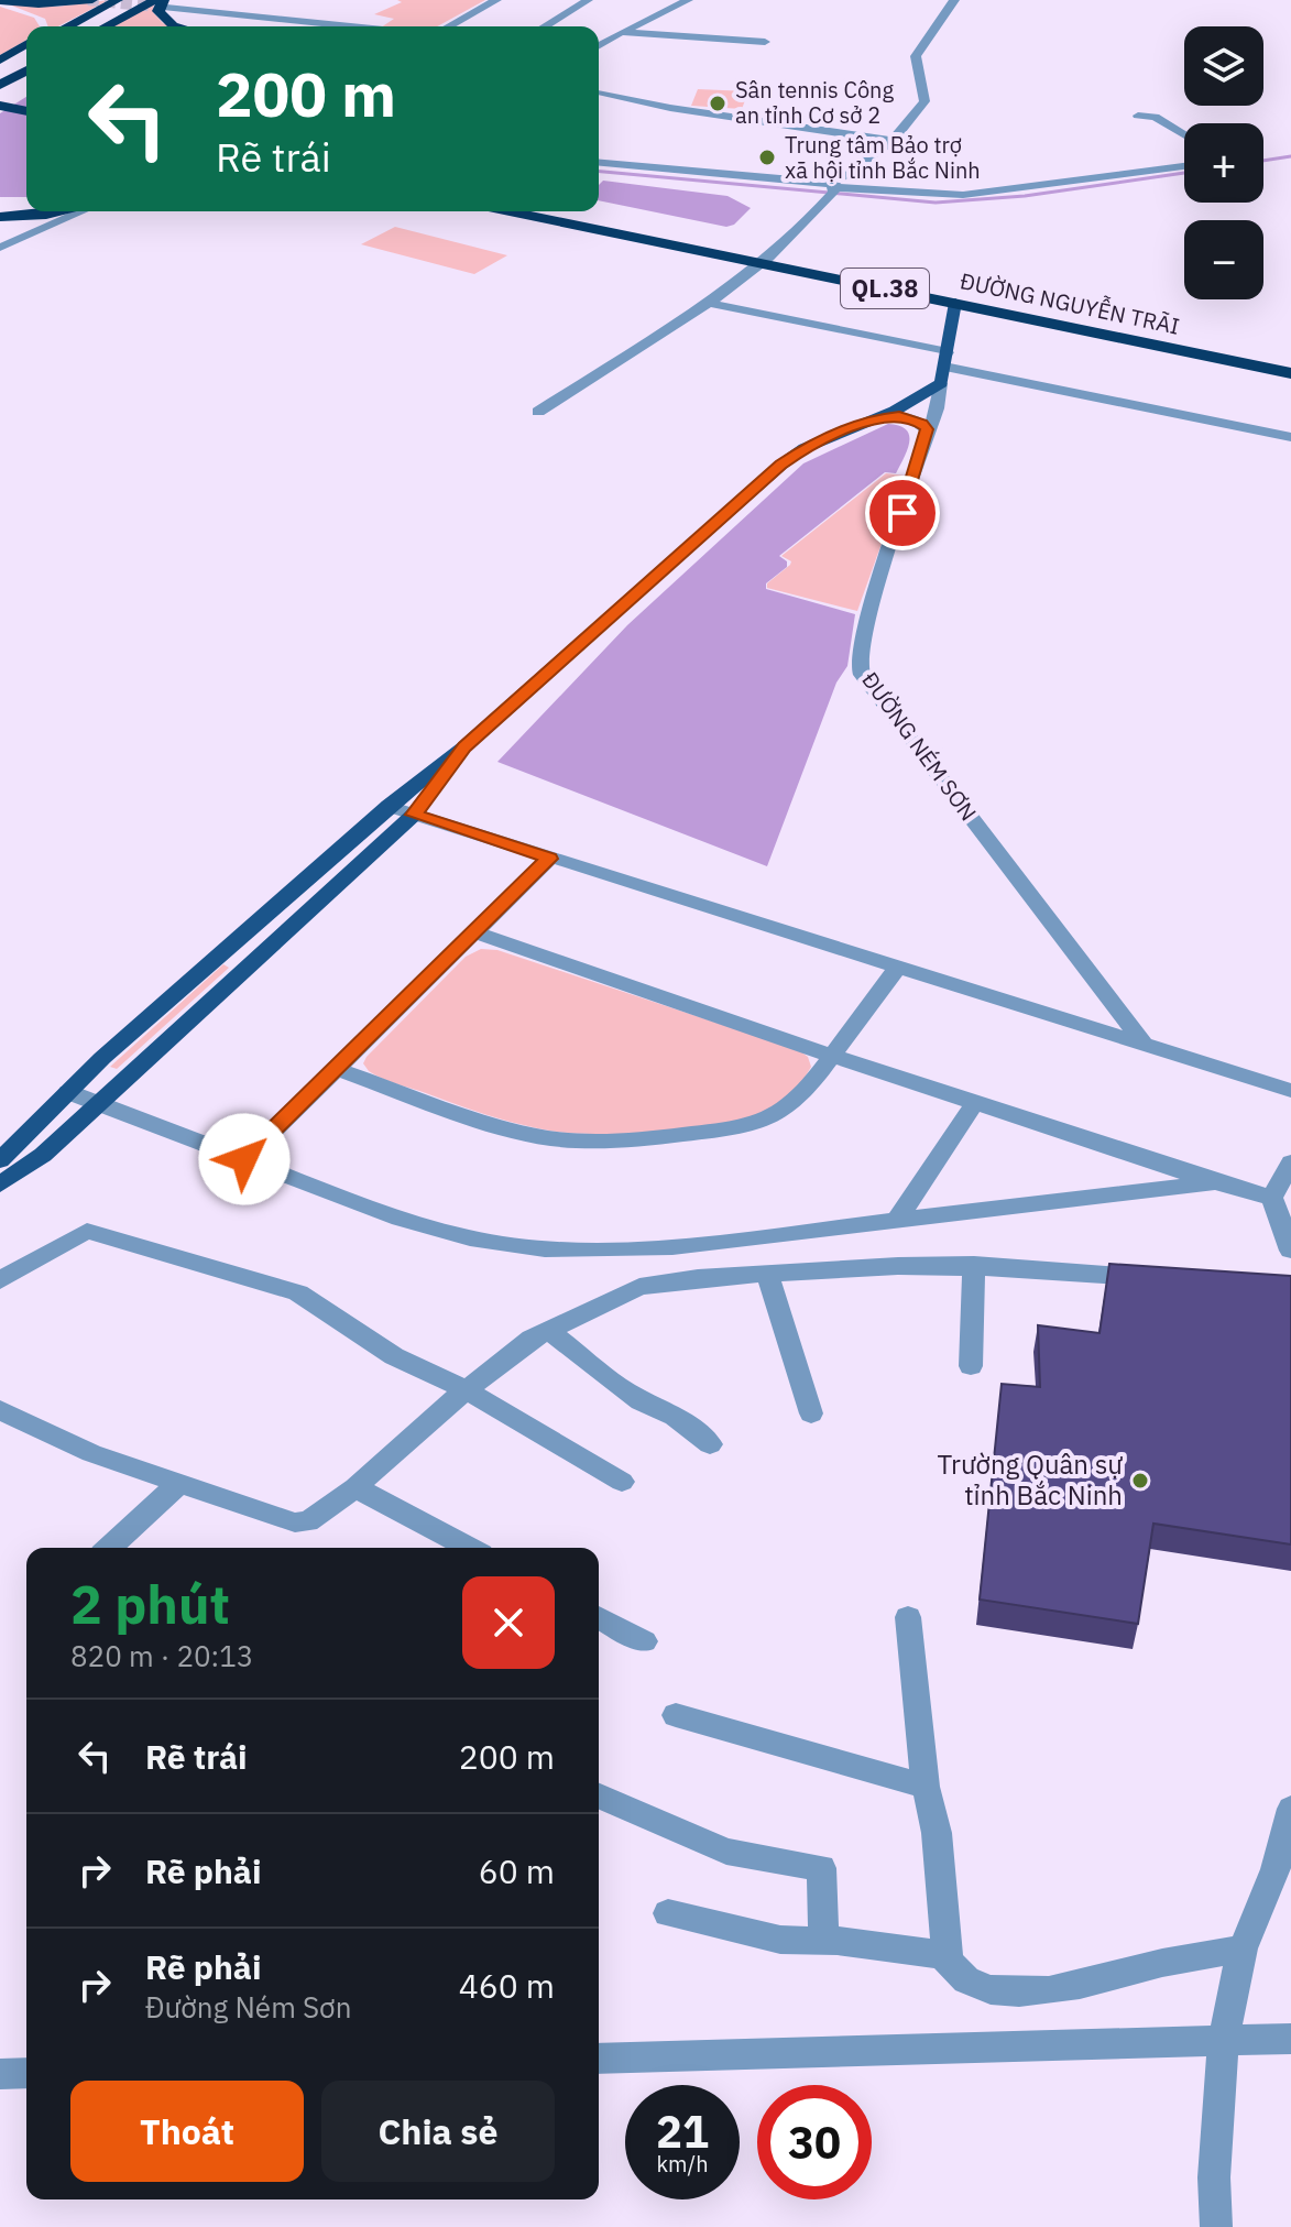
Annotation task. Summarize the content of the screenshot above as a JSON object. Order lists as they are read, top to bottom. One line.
{"streets":{"highway":["QL.38","ĐƯỜNG NGUYỄN TRÃI"],"main road":["ĐƯỜNG NÉM SƠN"]},"crossings":[["ĐƯỜNG NGUYỄN TRÃI","ĐƯỜNG NÉM SƠN"]],"places":["Sân tennis Công an tỉnh Cơ sở 2","Trung tâm Bảo trợ xã hội tỉnh Bắc Ninh","Trường Quân sự tỉnh Bắc Ninh"],"page":{"map_buttons":["+","−"],"turn":["200 m","Rẽ trái"],"heading":["2 phút","820 m · 20:13"],"list":[{"name":"Rẽ trái","value":"200 m"},{"name":"Rẽ phải","value":"60 m"},{"name":"Rẽ phải","note":"Đường Ném Sơn","value":"460 m"}],"buttons":["Thoát","Chia sẻ"],"speed":"21 km/h","limit":"30"}}
